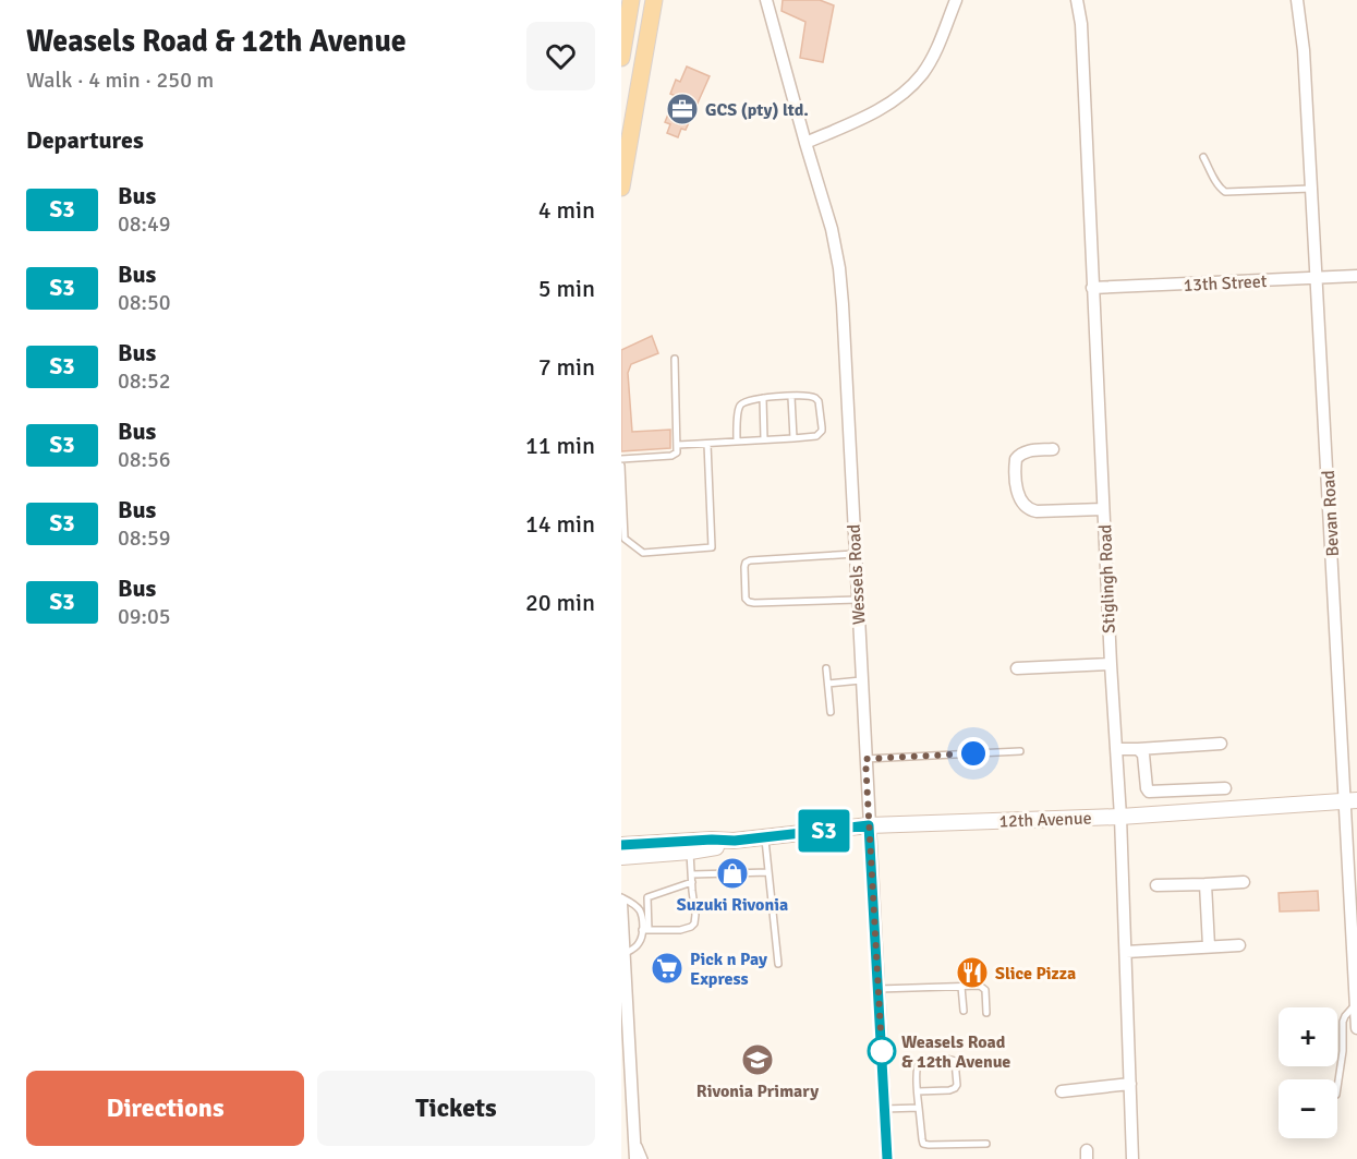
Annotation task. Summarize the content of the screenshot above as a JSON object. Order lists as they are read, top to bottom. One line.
{"streets":{"main road":["12th Avenue"],"street":["13th Street","Bevan Road","Wessels Road","Stiglingh Road"]},"crossings":[["13th Street","Bevan Road"],["13th Street","Stiglingh Road"],["Bevan Road","12th Avenue"],["Wessels Road","12th Avenue"],["Stiglingh Road","12th Avenue"]],"places":{"office":["GCS (pty) ltd."],"shop":["Suzuki Rivonia"],"supermarket":["Pick n Pay Express"],"restaurant":["Slice Pizza"],"other":["Weasels Road & 12th Avenue"],"school or university":["Rivonia Primary"]},"lines":["bus line S3"],"page":{"heading":[["Weasels Road & 12th Avenue","Walk · 4 min · 250 m"],"Departures"],"on_map":"S3","list":[{"mark":"S3","name":"Bus","note":"08:49","value":"4 min"},{"mark":"S3","name":"Bus","note":"08:50","value":"5 min"},{"mark":"S3","name":"Bus","note":"08:52","value":"7 min"},{"mark":"S3","name":"Bus","note":"08:56","value":"11 min"},{"mark":"S3","name":"Bus","note":"08:59","value":"14 min"},{"mark":"S3","name":"Bus","note":"09:05","value":"20 min"}],"map_buttons":["+","−"],"buttons":["Directions","Tickets"]}}
